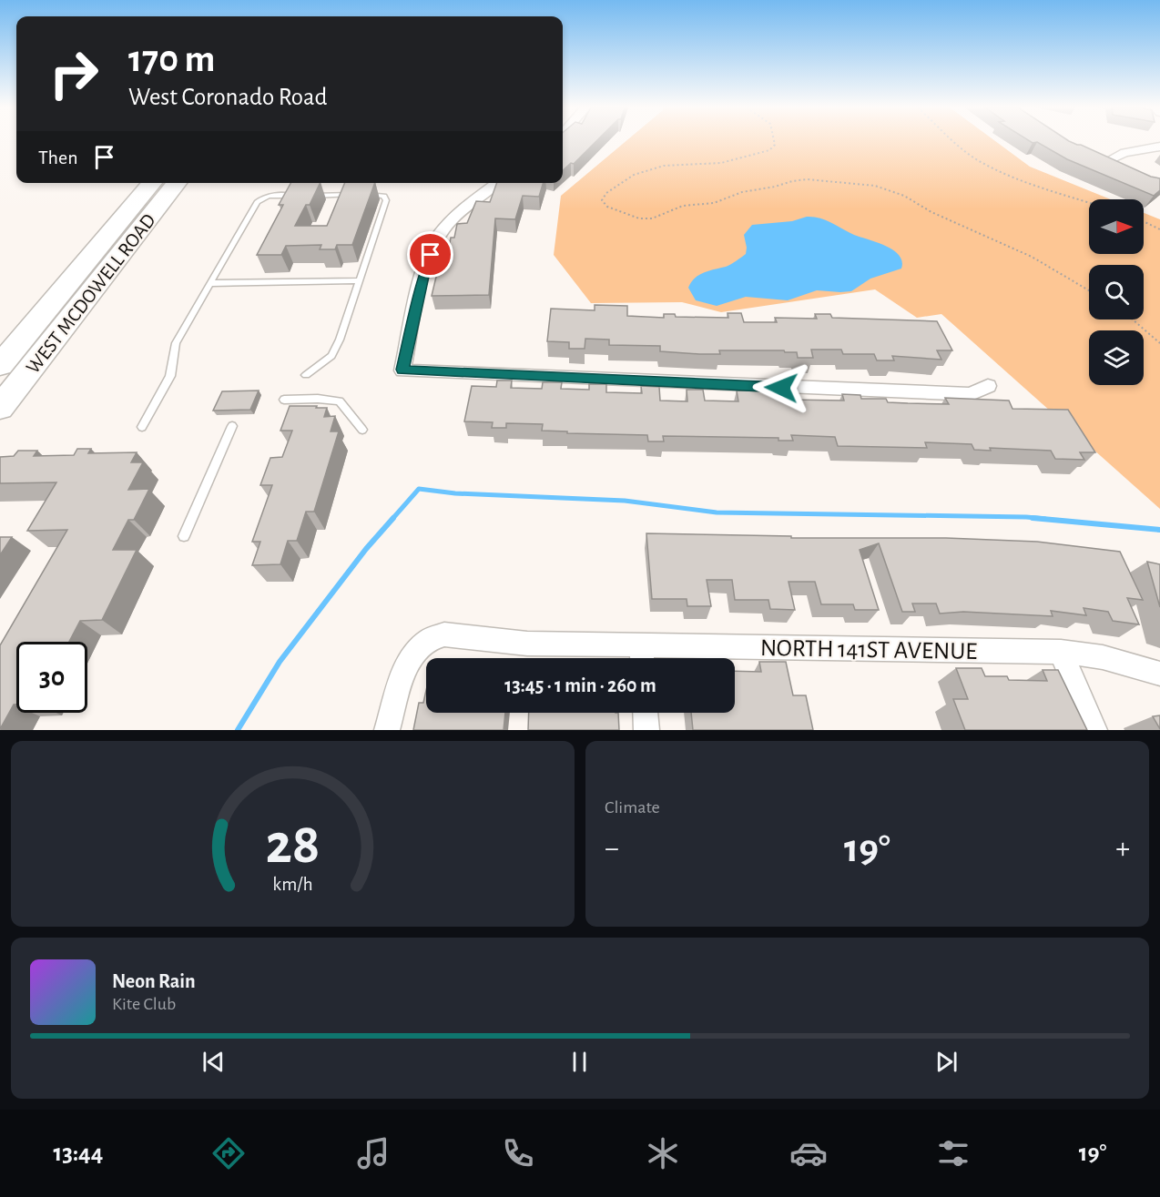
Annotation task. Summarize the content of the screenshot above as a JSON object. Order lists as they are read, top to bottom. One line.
{"streets":{"main road":["WEST MCDOWELL ROAD"],"street":["NORTH 141ST AVENUE"]},"north":"right","page":{"turn":["170 m","West Coronado Road"],"then":"Then","limit":"30","trip":"13:45 · 1 min · 260 m","tile":"Climate","heat":["−","19°","+"],"song":["Neon Rain","Kite Club"],"tabs":["13:44","19°"],"gauge":["28","km/h"]}}
